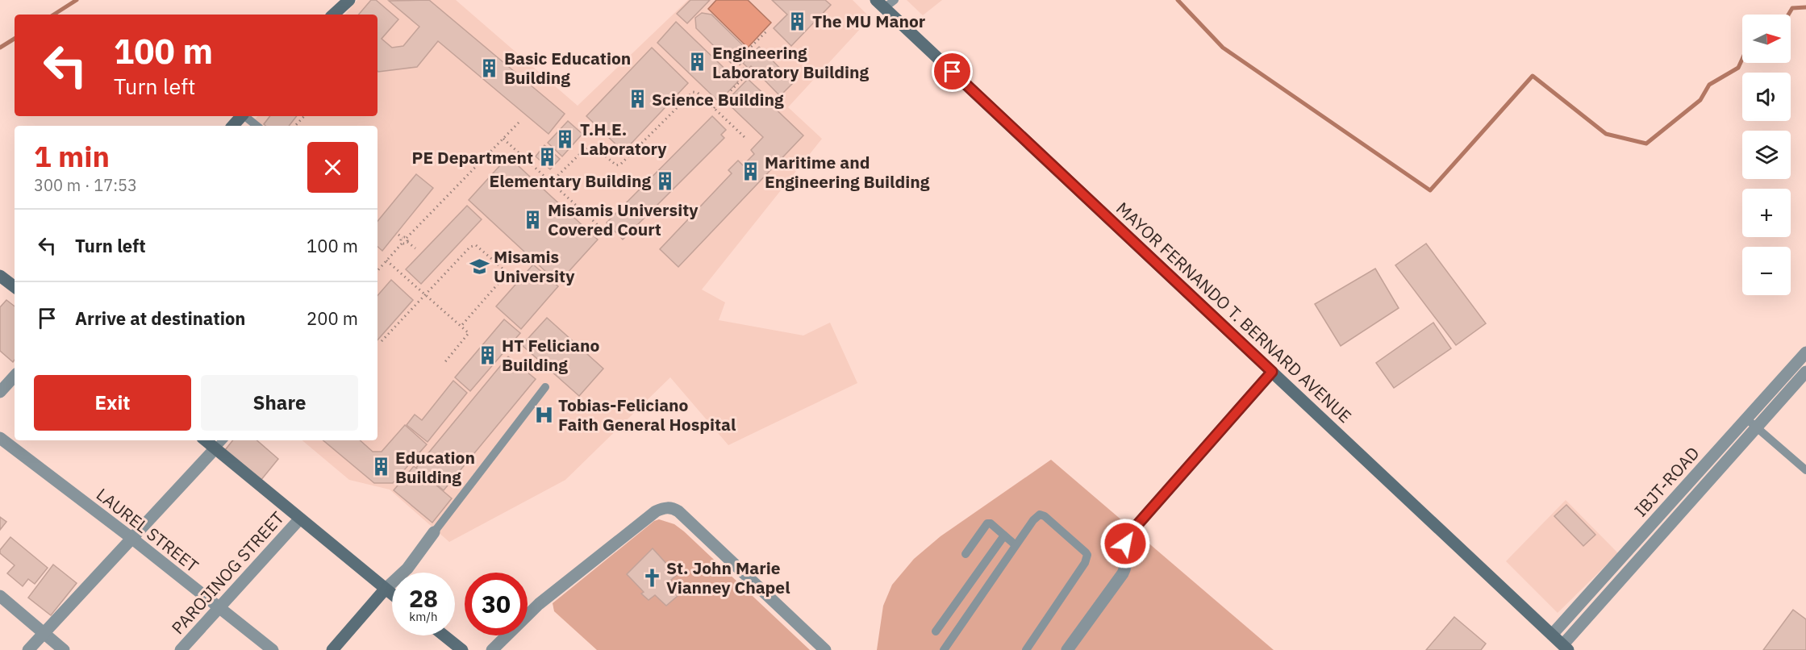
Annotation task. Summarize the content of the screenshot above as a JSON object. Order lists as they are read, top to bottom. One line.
{"streets":{"main road":["MAYOR FERNANDO T. BERNARD AVENUE"],"street":["IBJT-ROAD","LAUREL STREET","PAROJINOG STREET"]},"crossings":[["MAYOR FERNANDO T. BERNARD AVENUE","IBJT-ROAD"],["LAUREL STREET","PAROJINOG STREET"]],"places":{"building":["The MU Manor","Engineering Laboratory Building","Basic Education Building","Science Building","T.H.E. Laboratory","PE Department","Maritime and Engineering Building","Elementary Building","Misamis University Covered Court","HT Feliciano Building","Education Building"],"school or university":["Misamis University"],"hospital":["Tobias-Feliciano Faith General Hospital"],"church":["St. John Marie Vianney Chapel"]},"north":"right","page":{"map_buttons":["+","−"],"turn":["100 m","Turn left"],"heading":["1 min","300 m · 17:53"],"list":[{"name":"Turn left","value":"100 m"},{"name":"Arrive at destination","value":"200 m"}],"buttons":["Exit","Share"],"speed":"28 km/h","limit":"30"}}
